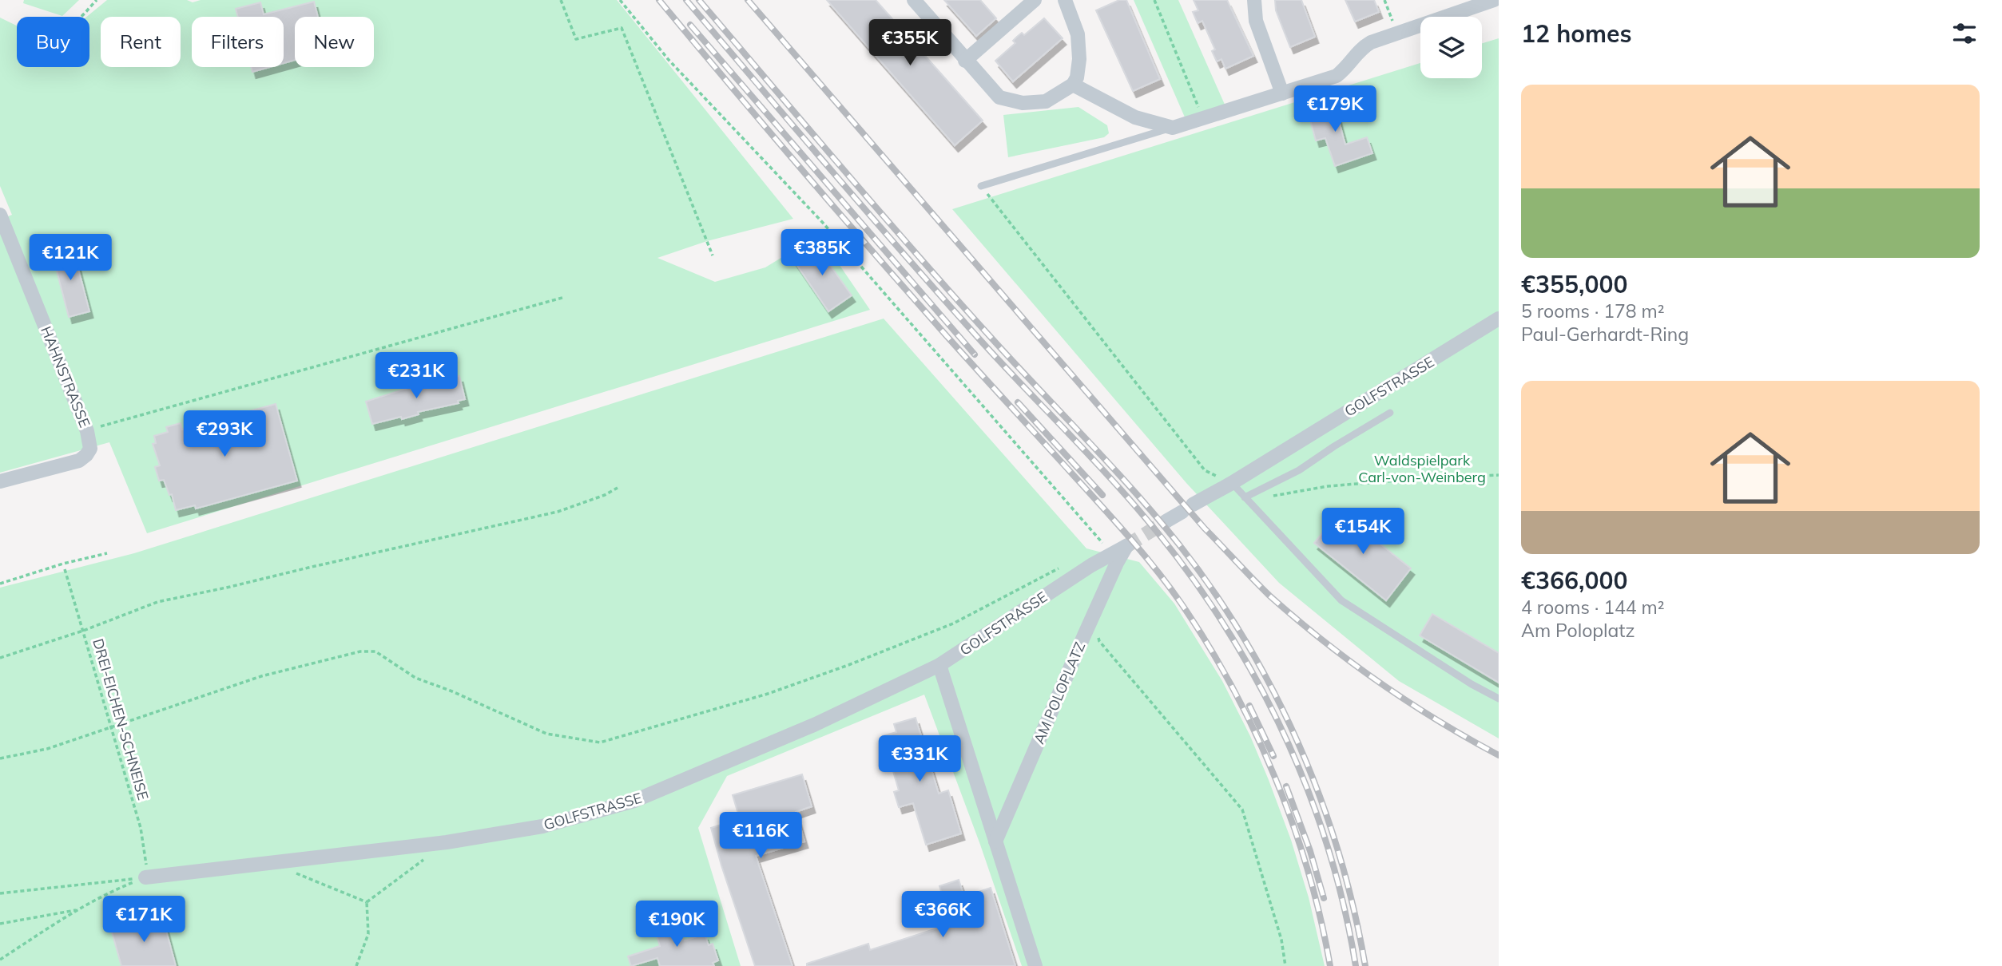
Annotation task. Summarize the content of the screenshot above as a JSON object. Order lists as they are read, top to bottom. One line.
{"streets":{"street":["HAHNSTRASSE","GOLFSTRASSE","AM POLOPLATZ"],"path":["DREI-EICHEN-SCHNEISE"]},"crossings":[["GOLFSTRASSE","AM POLOPLATZ"],["GOLFSTRASSE","DREI-EICHEN-SCHNEISE"]],"parks":["Waldspielpark Carl-von-Weinberg"],"page":{"heading":"12 homes","chip":["Buy","Rent","Filters","New"],"price":["€355K","€179K","€385K","€121K","€231K","€293K","€154K","€331K","€116K","€366K","€171K","€190K"],"list":[{"name":"€355,000","note":"5 rooms · 178 m² · Paul-Gerhardt-Ring"},{"name":"€366,000","note":"4 rooms · 144 m² · Am Poloplatz"}]}}
